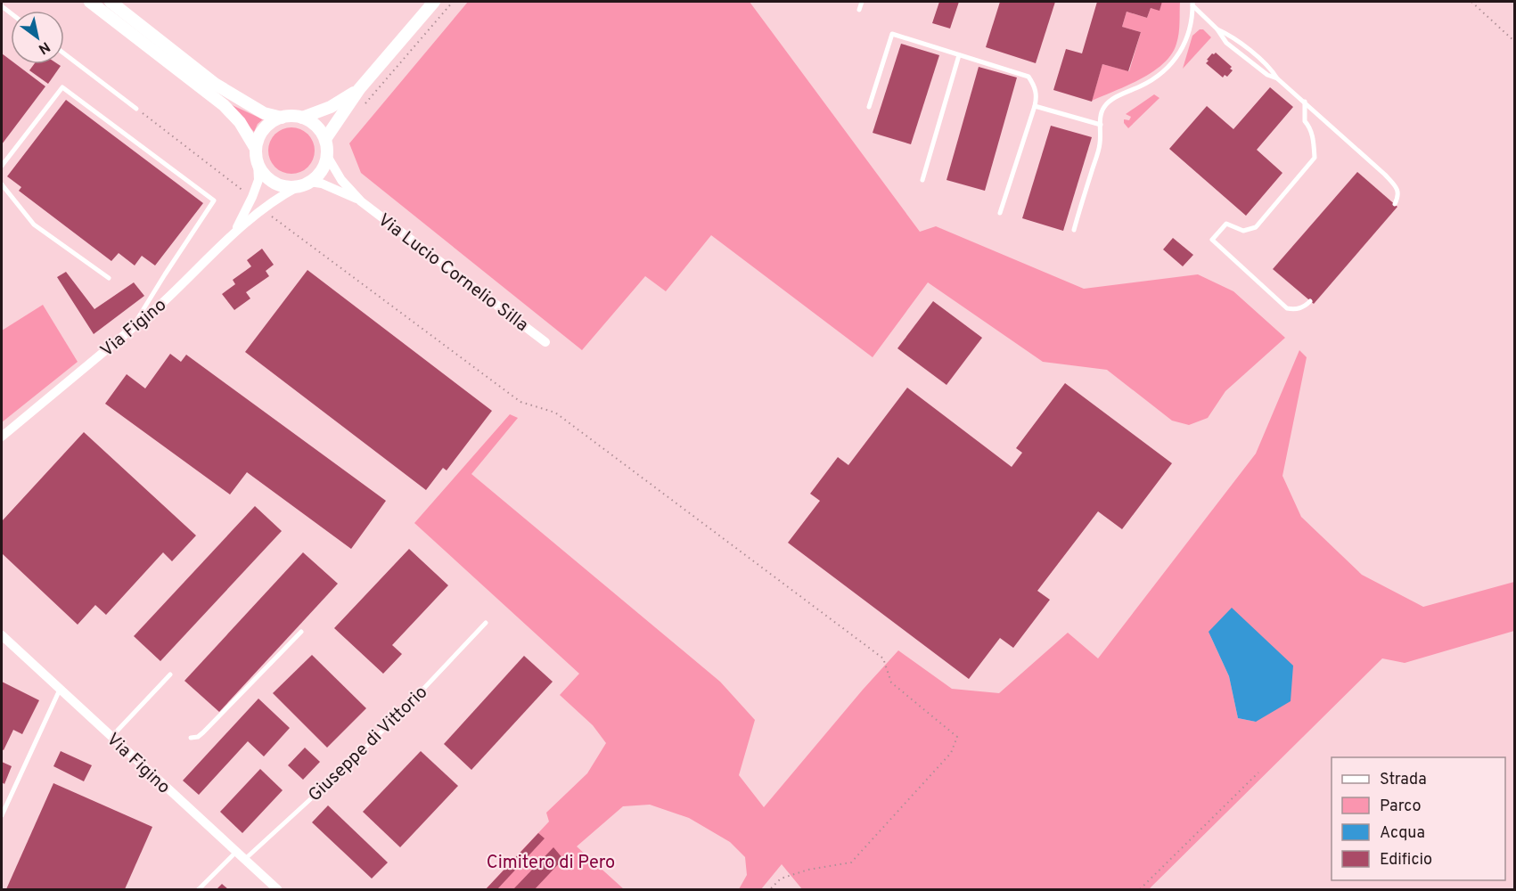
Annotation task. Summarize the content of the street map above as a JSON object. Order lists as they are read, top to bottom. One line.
{"streets":{"street":["Via Lucio Cornelio Silla","Via Figino"],"lane":["Giuseppe di Vittorio"]},"crossings":[["Via Lucio Cornelio Silla","Via Figino"],["Via Figino","Giuseppe di Vittorio"]],"parks":["Cimitero di Pero"],"legend":["Strada","Parco","Acqua","Edificio"],"north":"bottom right"}
